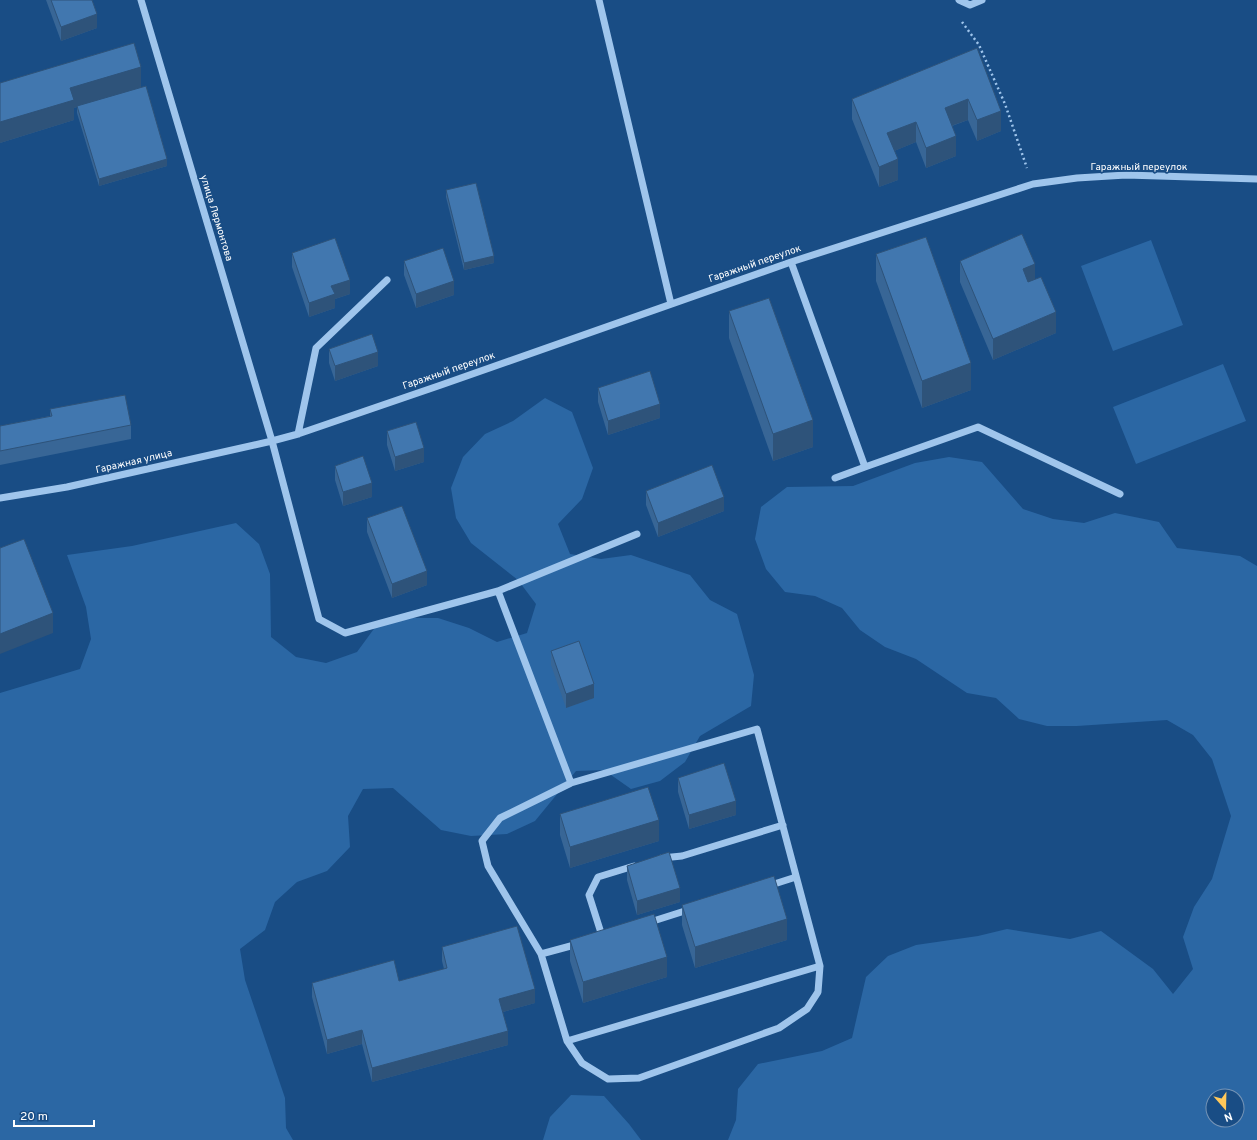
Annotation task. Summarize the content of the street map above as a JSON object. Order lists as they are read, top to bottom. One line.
{"streets":{"street":["Гаражный переулок","улица Лермонтова","Гаражная улица"]},"crossings":[["Гаражный переулок","улица Лермонтова"],["Гаражный переулок","Гаражная улица"],["улица Лермонтова","Гаражная улица"]],"scale_bar":"20 m","north":"bottom"}
